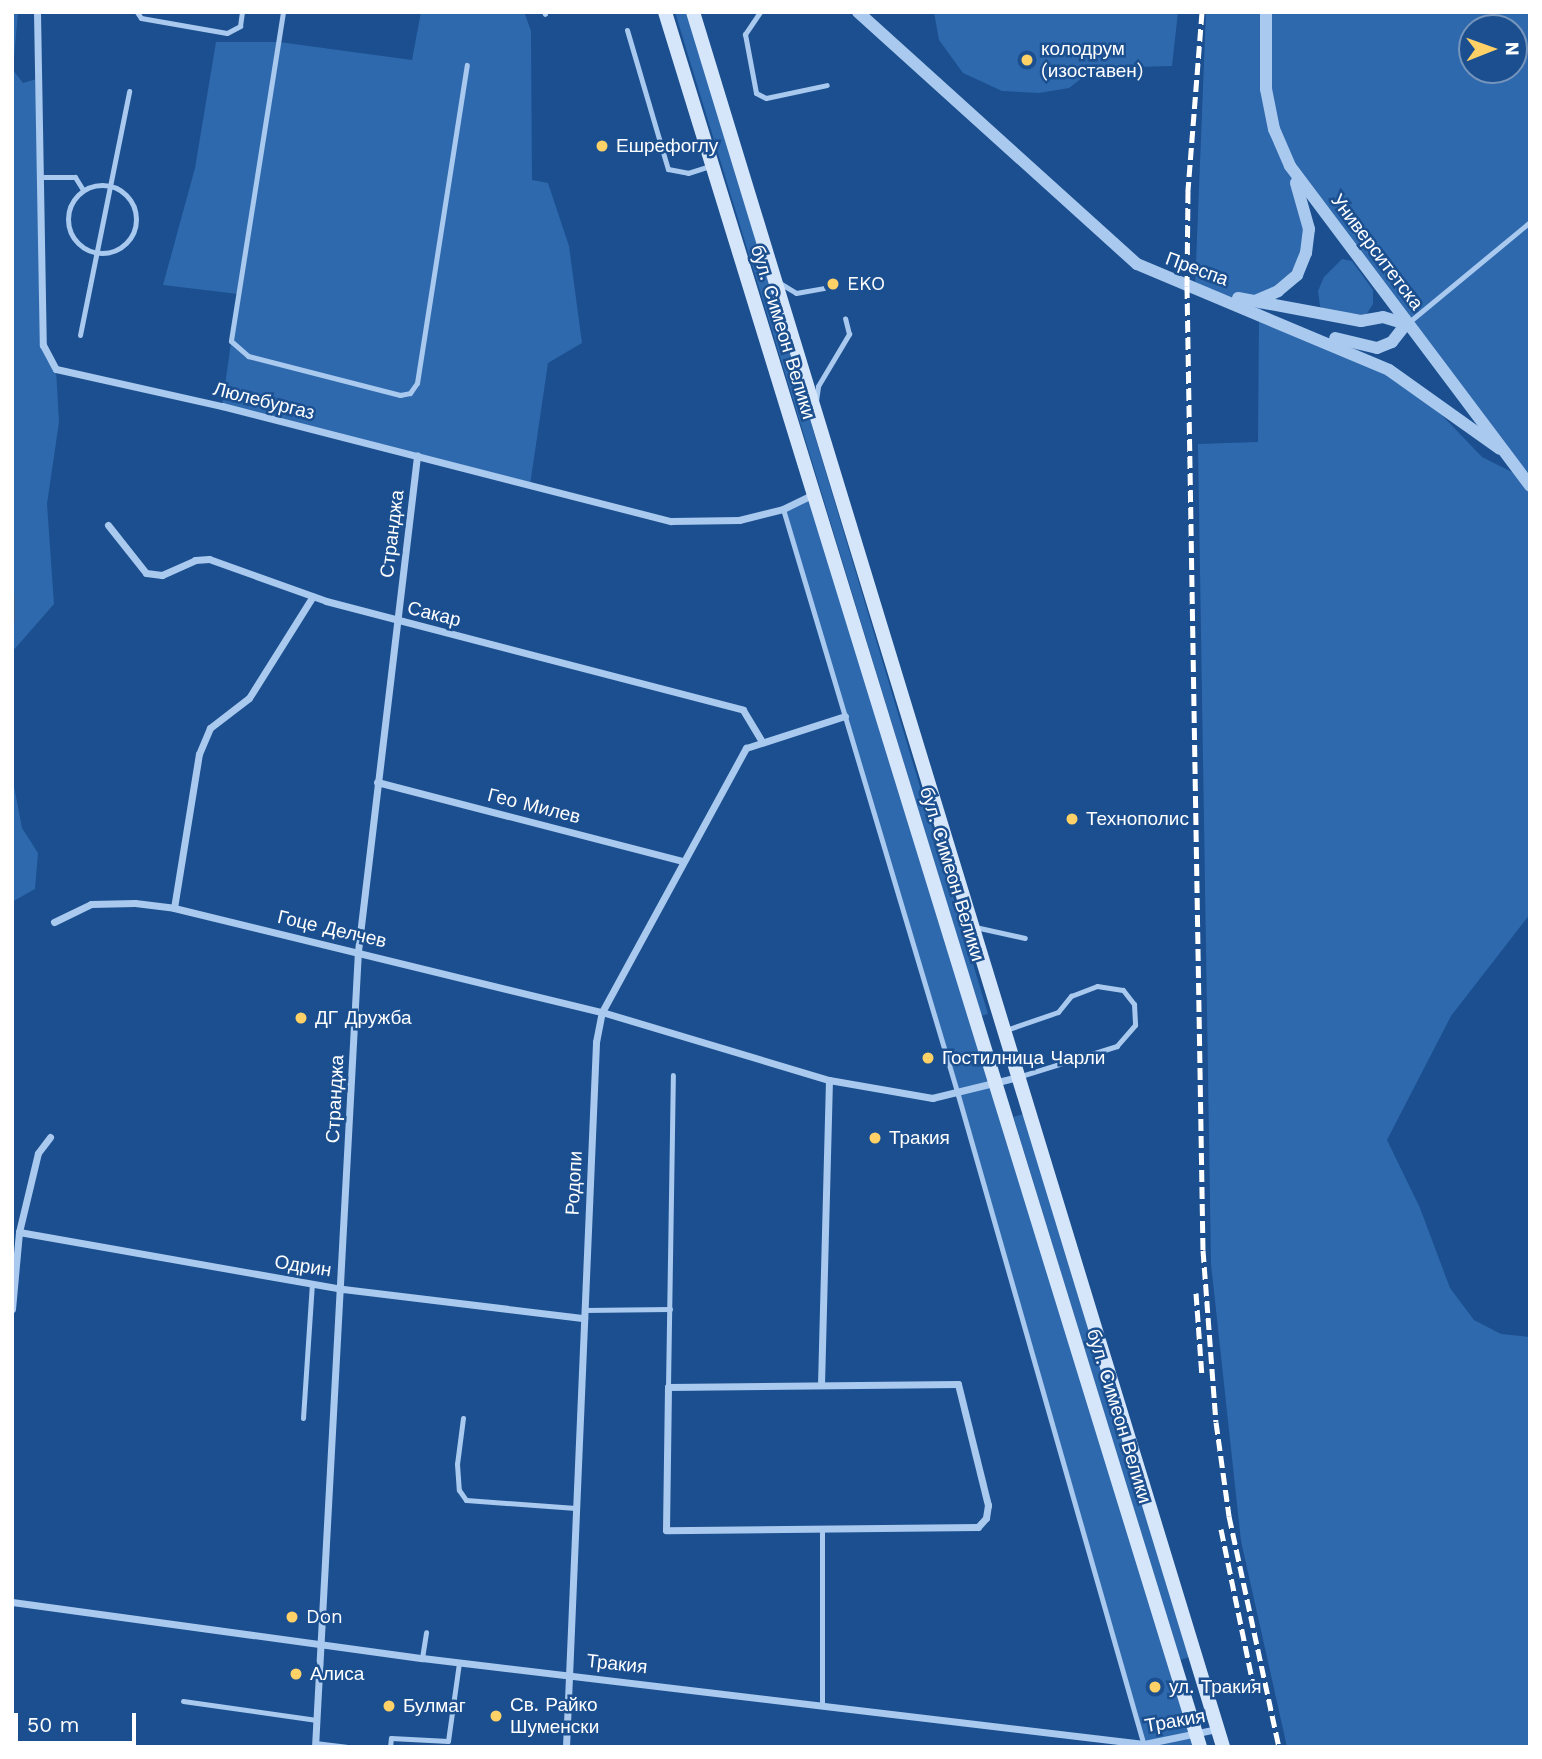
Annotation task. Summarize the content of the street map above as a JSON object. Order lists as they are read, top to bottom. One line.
{"streets":{"main road":["бул. Симеон Велики"],"street":["Университетска","Преспа","Люлебургаз","Странджа","Сакар","Гео Милев","Гоце Делчев","Родопи","Одрин","Тракия"]},"crossings":[["Университетска","Преспа"],["бул. Симеон Велики","Люлебургаз"],["бул. Симеон Велики","Гоце Делчев"],["бул. Симеон Велики","Тракия"],["Люлебургаз","Странджа"],["Странджа","Сакар"],["Странджа","Гео Милев"],["Странджа","Гоце Делчев"],["Странджа","Одрин"],["Странджа","Тракия"],["Сакар","Родопи"],["Гео Милев","Родопи"],["Гоце Делчев","Родопи"],["Родопи","Одрин"],["Родопи","Тракия"]],"places":["колодрум (изоставен)","Ешрефоглу","EKO","Технополис","ДГ Дружба","Гостилница Чарли","Тракия","Don","Алиса","ул. Тракия","Булмаг","Св. Райко Шуменски"],"scale_bar":"50 m","north":"right"}
